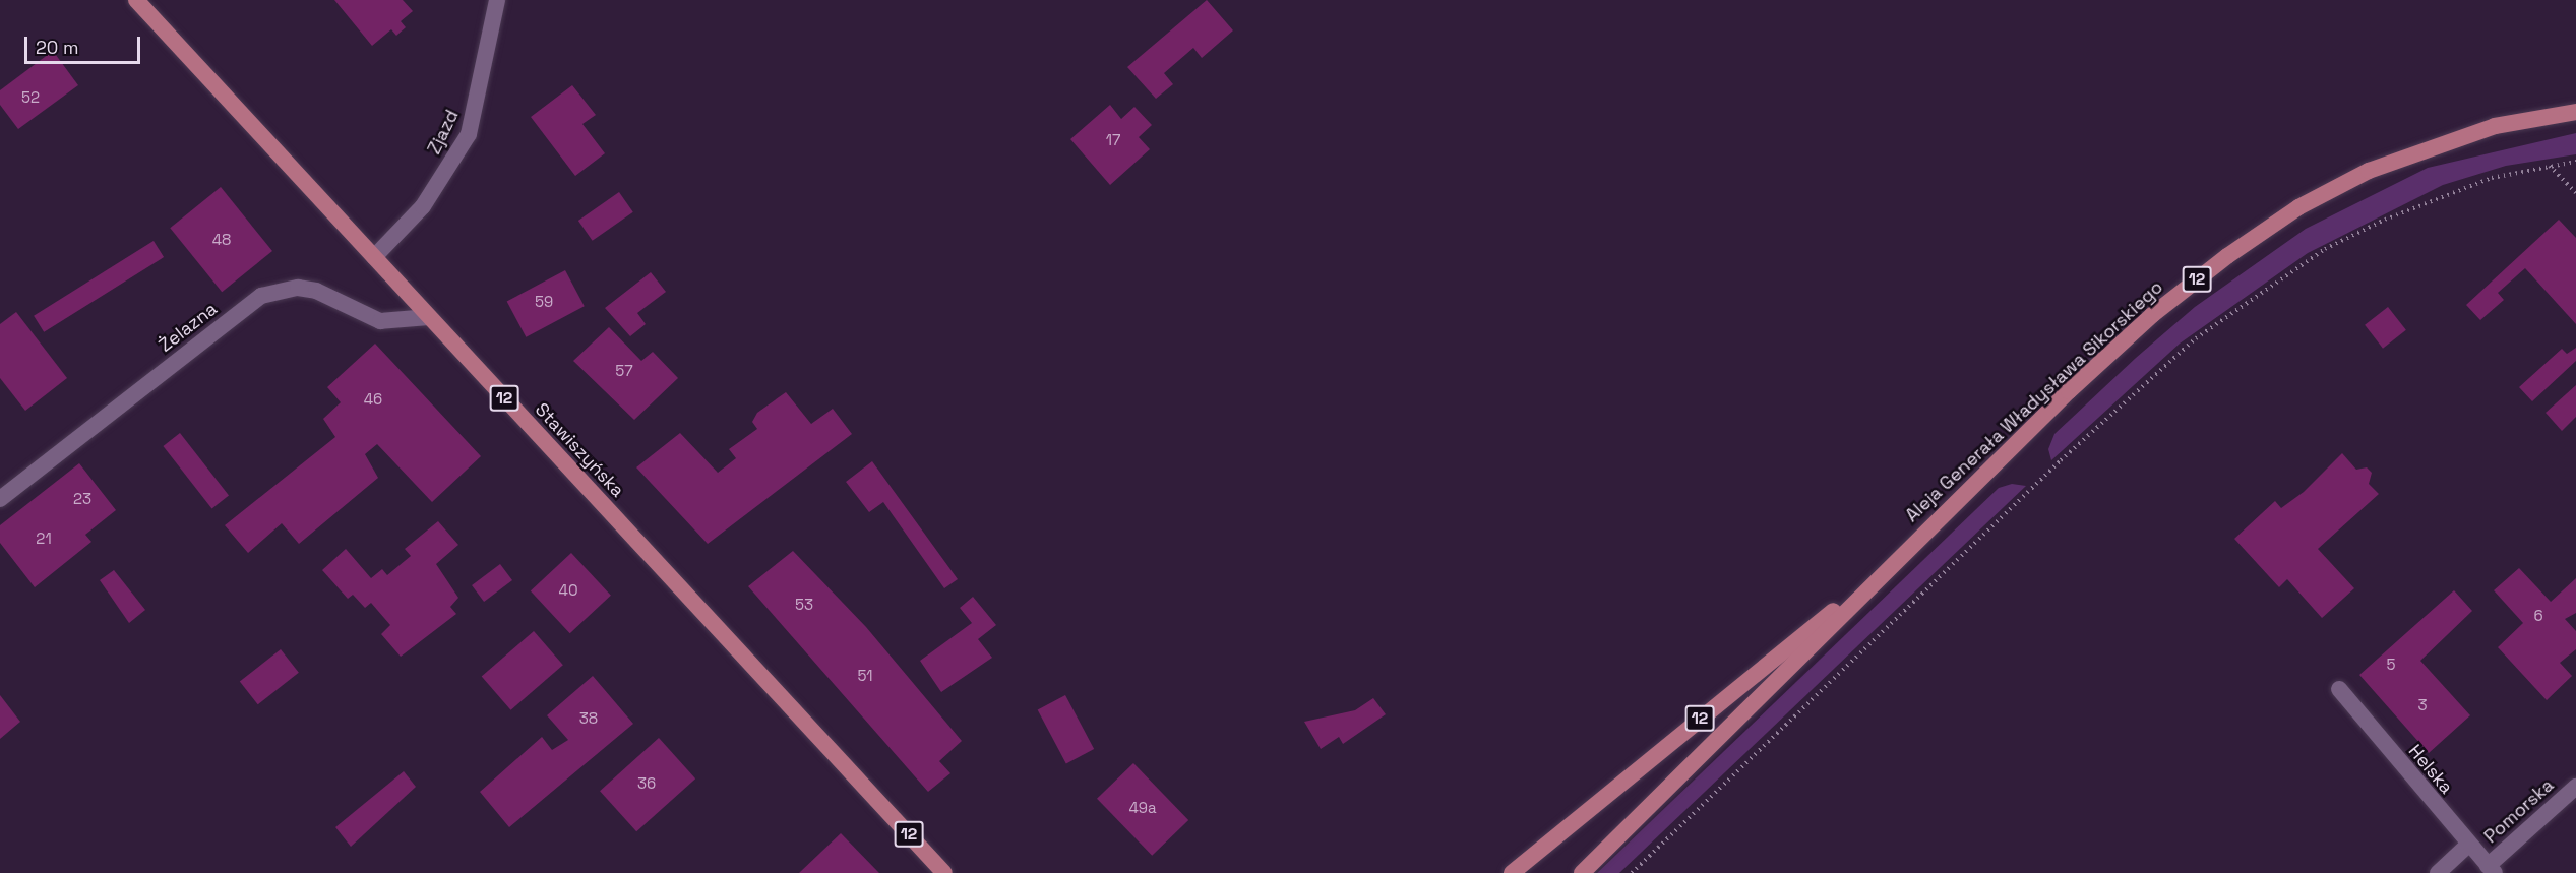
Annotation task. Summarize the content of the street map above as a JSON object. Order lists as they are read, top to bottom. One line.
{"streets":{"main road":["12","Aleja Generała Władysława Sikorskiego","Stawiszyńska"],"street":["Zjazd","Żelazna","Helska","Pomorska"]},"crossings":[["Zjazd","Stawiszyńska"],["Żelazna","Stawiszyńska"],["Helska","Pomorska"]],"house_numbers":["52","17","48","59","57","46","23","21","40","53","6","5","51","3","38","36","49a"],"scale_bar":"20 m"}
